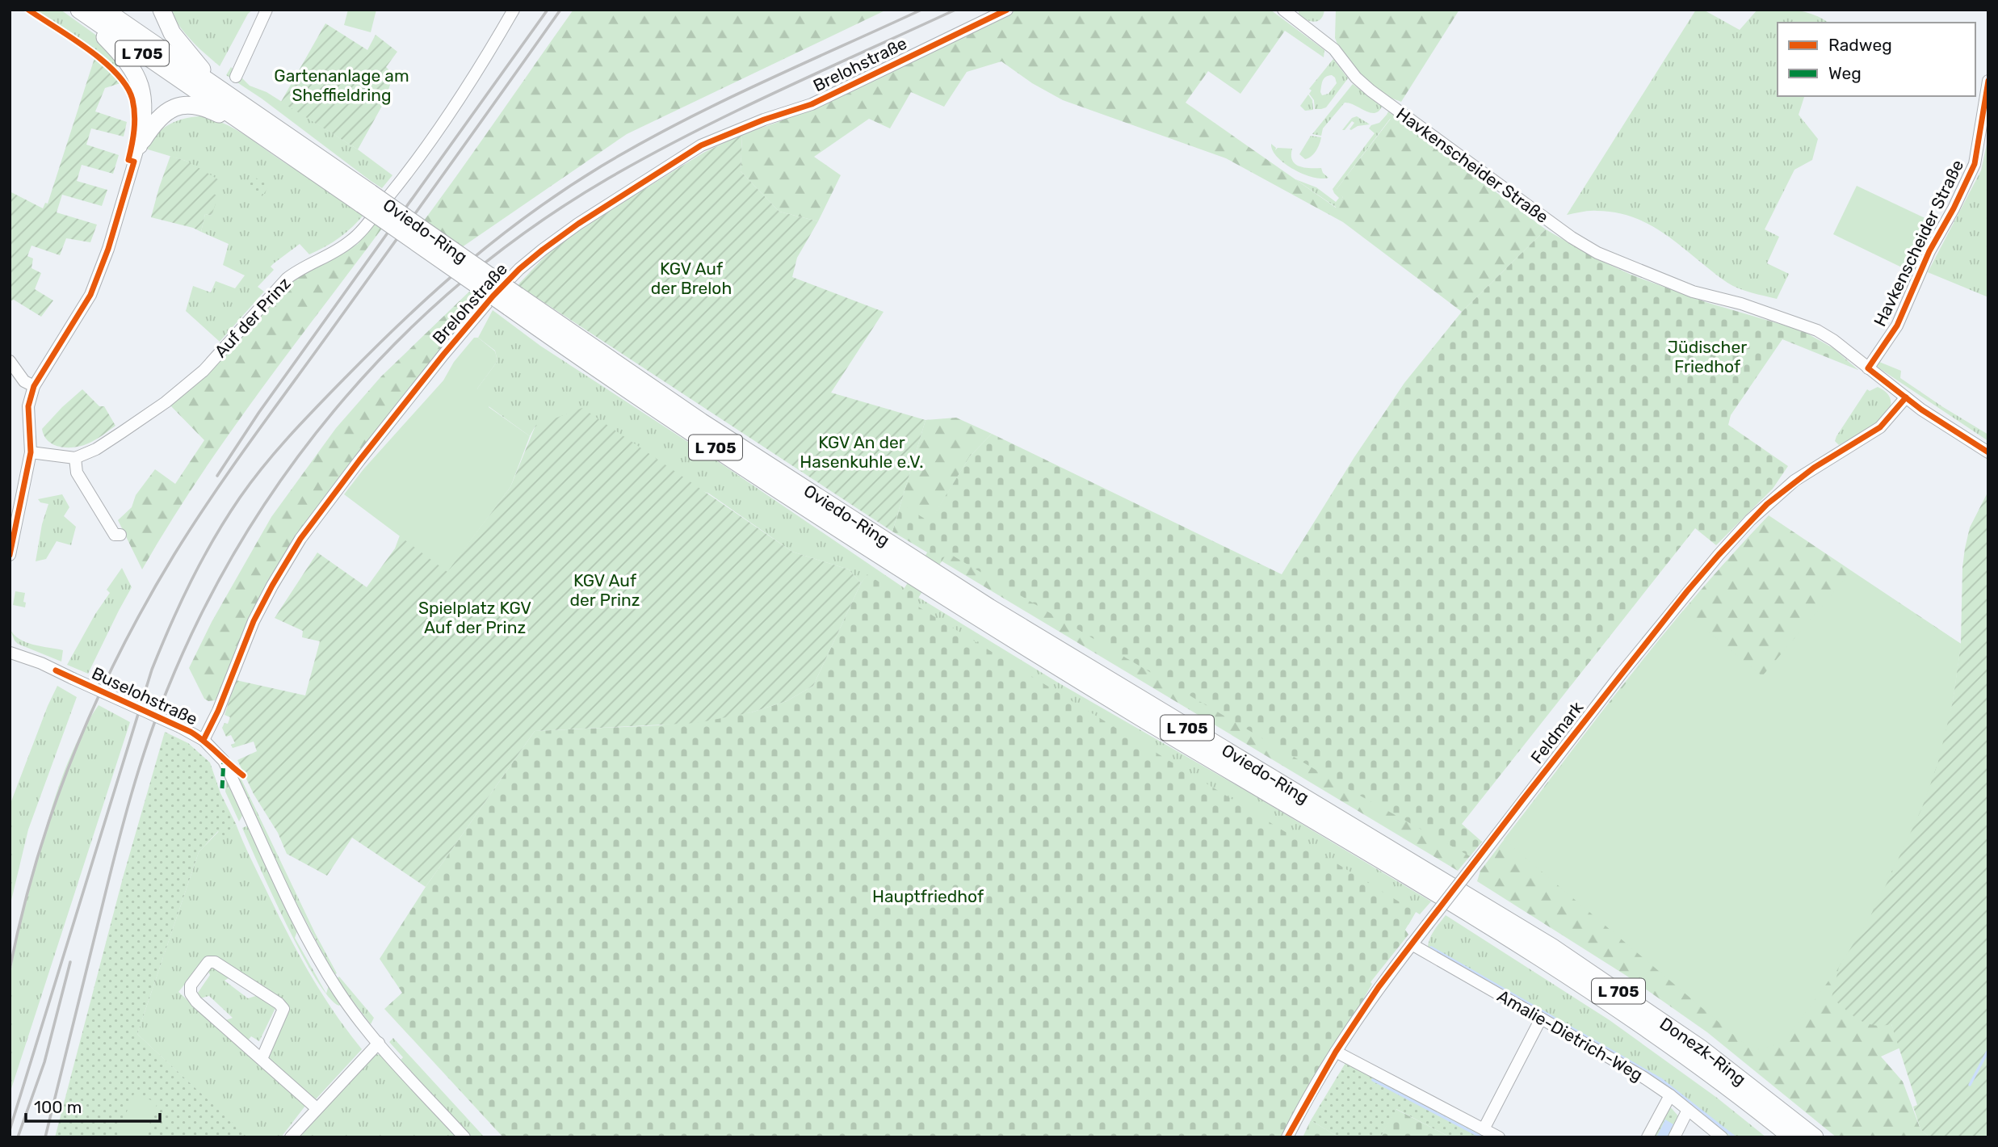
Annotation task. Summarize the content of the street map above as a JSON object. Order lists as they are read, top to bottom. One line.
{"streets":{"highway":["L 705","Oviedo-Ring","Donezk-Ring"],"street":["Brelohstraße","Havkenscheider Straße","Auf der Prinz","Buselohstraße","Feldmark","Amalie-Dietrich-Weg"]},"crossings":[["L 705","Oviedo-Ring"],["Brelohstraße","Buselohstraße"],["Havkenscheider Straße","Feldmark"],["Oviedo-Ring","Donezk-Ring"],["Feldmark","Amalie-Dietrich-Weg"]],"parks":["Gartenanlage am Sheffieldring","KGV Auf der Breloh","Jüdischer Friedhof","KGV An der Hasenkuhle e.V.","KGV Auf der Prinz","Spielplatz KGV Auf der Prinz","Hauptfriedhof"],"legend":["Radweg","Weg"],"scale_bar":"100 m"}
